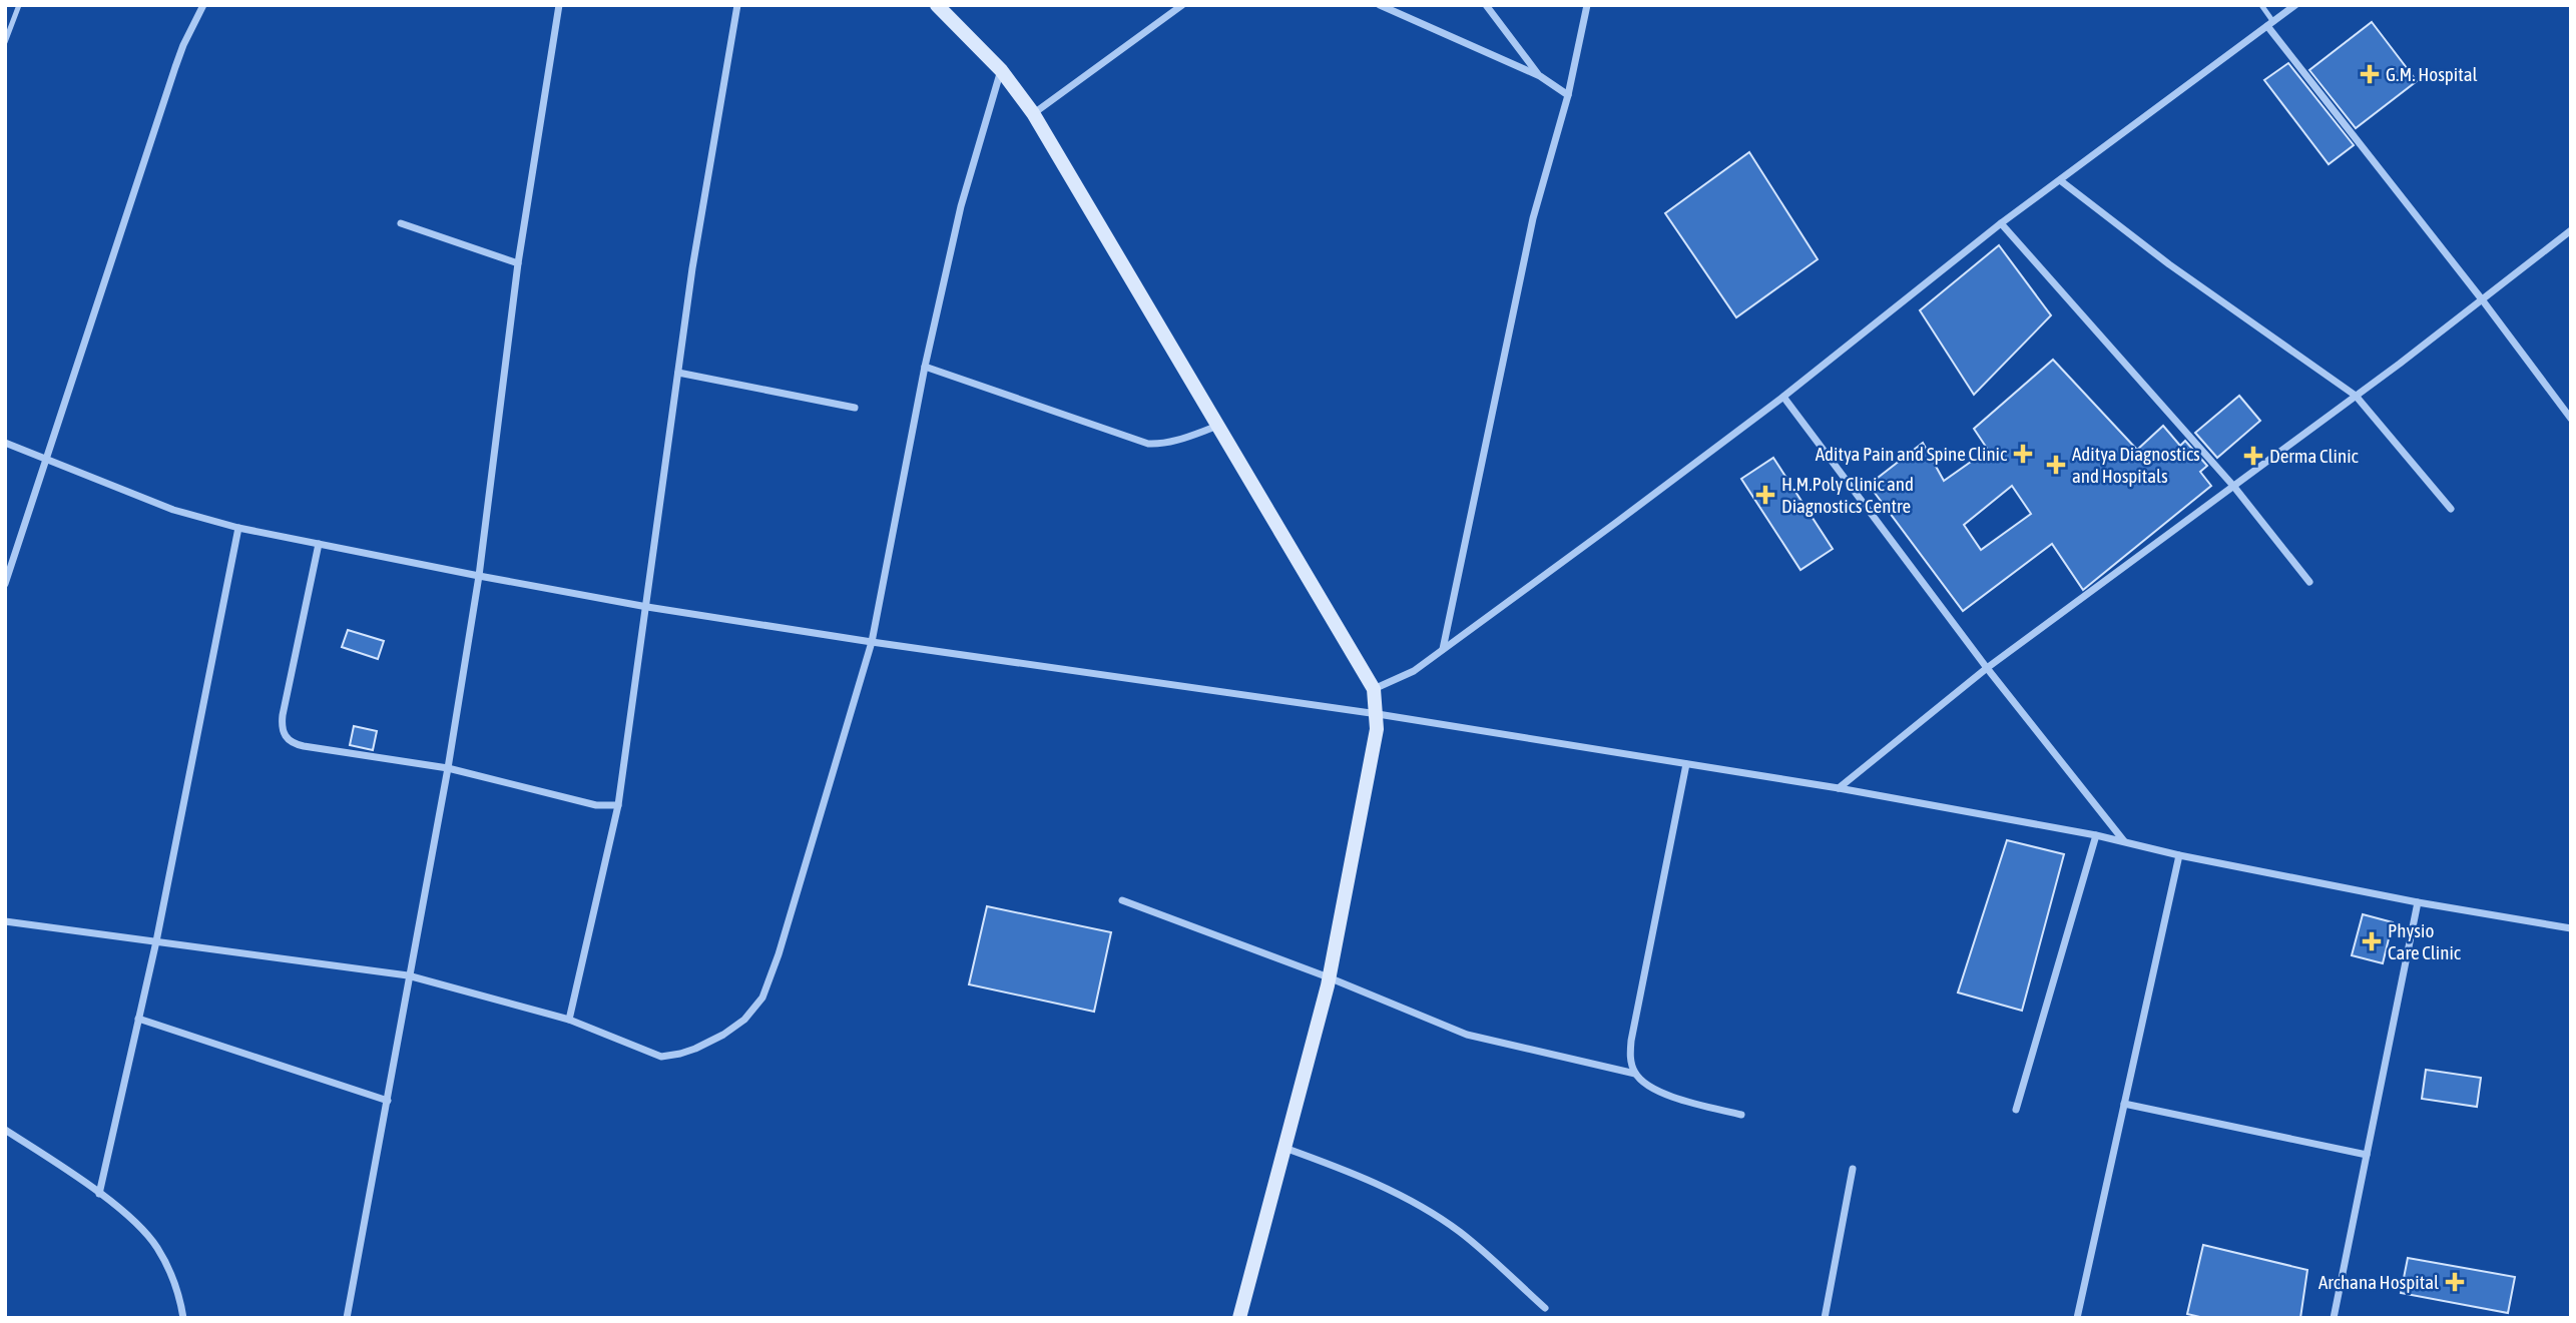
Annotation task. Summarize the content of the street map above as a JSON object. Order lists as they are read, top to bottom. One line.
{"places":{"health":["G.M. Hospital","Aditya Pain and Spine Clinic","Derma Clinic","Aditya Diagnostics and Hospitals","H.M.Poly Clinic and Diagnostics Centre","Physio Care Clinic","Archana Hospital"]}}
